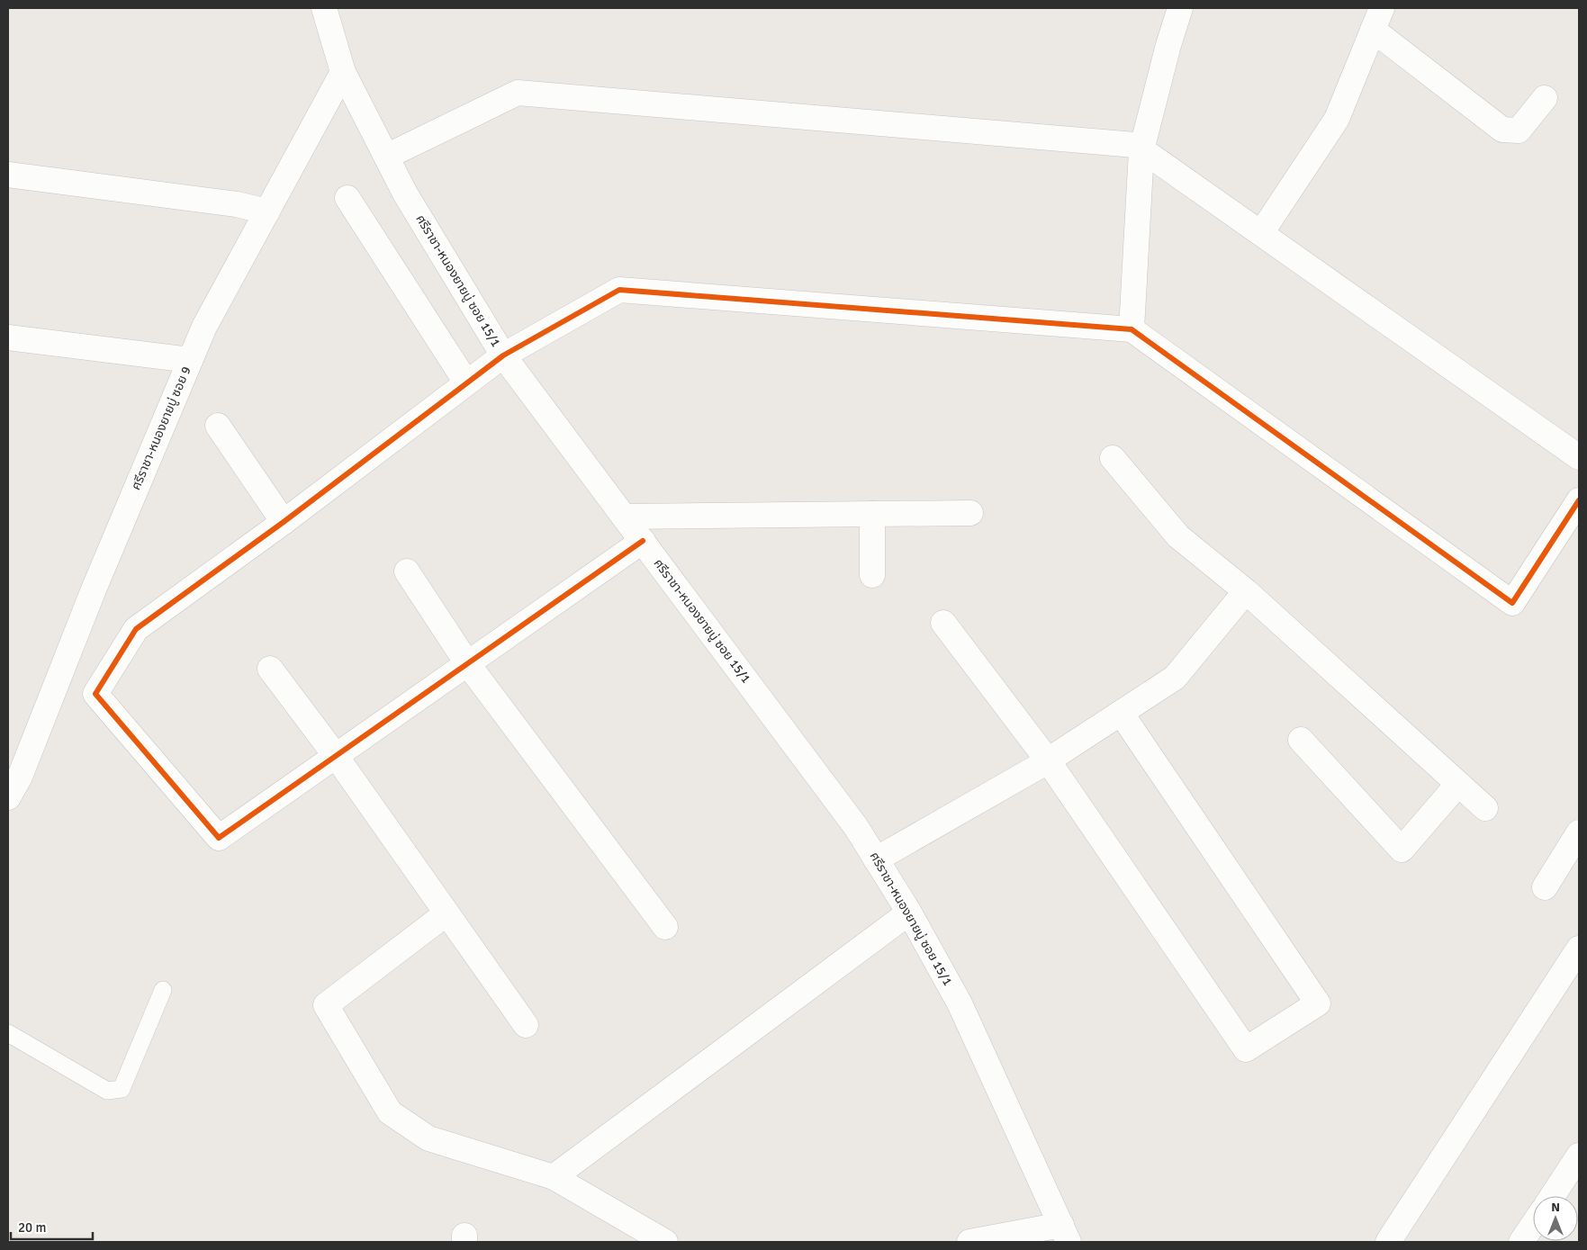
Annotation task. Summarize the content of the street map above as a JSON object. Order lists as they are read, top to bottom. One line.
{"streets":{"street":["ศรีราชา-หนองยายบู่ ซอย 15/1","ศรีราชา-หนองยายบู่ ซอย 9"]},"crossings":[["ศรีราชา-หนองยายบู่ ซอย 15/1","ศรีราชา-หนองยายบู่ ซอย 9"]],"scale_bar":"20 m","north":"top"}
